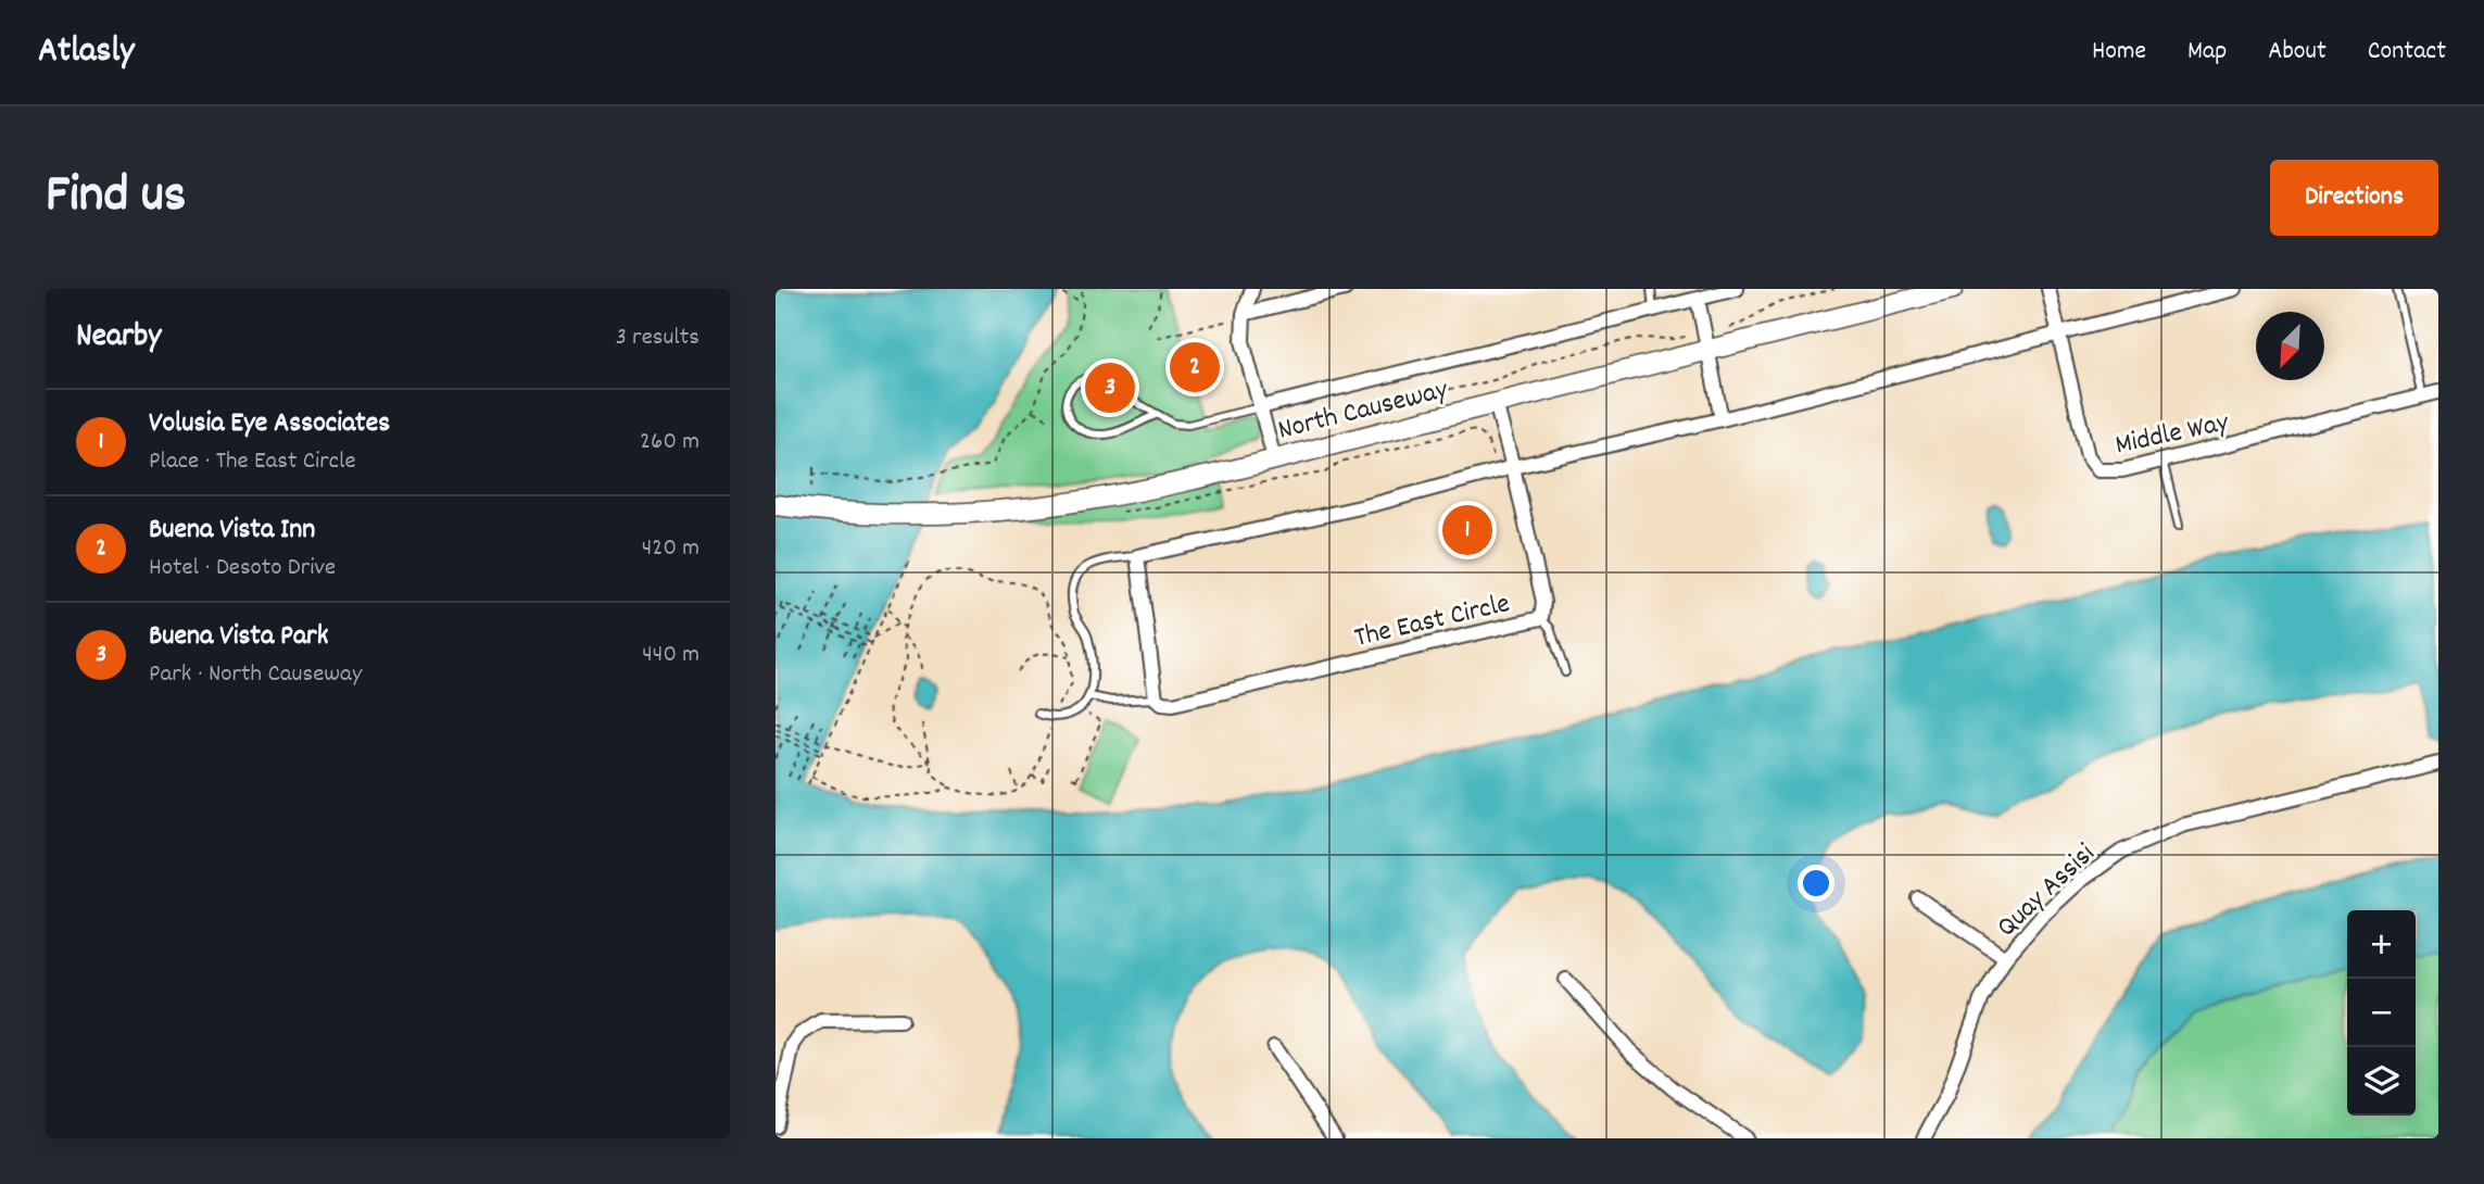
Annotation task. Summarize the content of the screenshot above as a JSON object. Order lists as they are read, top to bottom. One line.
{"streets":{"main road":["North Causeway"],"street":["Middle Way","The East Circle","Quay Assisi"]},"crossings":[["North Causeway","The East Circle"]],"north":"bottom left","page":{"header":"Atlasly","nav":["Home","Map","About","Contact"],"title":"Find us","buttons":"Directions","heading":["Nearby","3 results"],"pins":["2","3","1"],"list":[{"mark":"1","name":"Volusia Eye Associates","note":"Place · The East Circle","value":"260 m"},{"mark":"2","name":"Buena Vista Inn","note":"Hotel · Desoto Drive","value":"420 m"},{"mark":"3","name":"Buena Vista Park","note":"Park · North Causeway","value":"440 m"}],"map_buttons":["+","−"]}}
